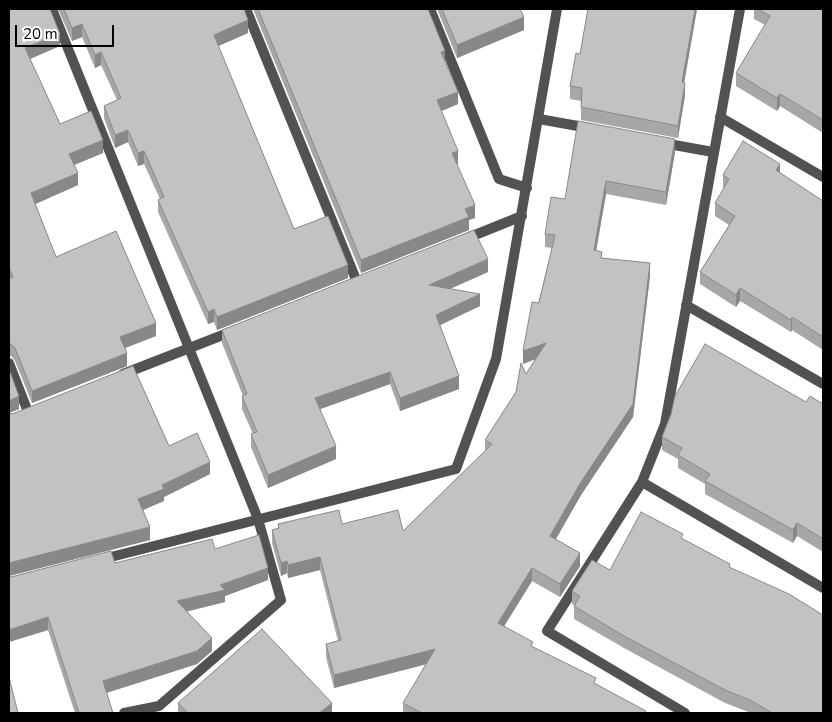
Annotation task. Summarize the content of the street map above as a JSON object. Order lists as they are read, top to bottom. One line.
{"scale_bar":"20 m"}
